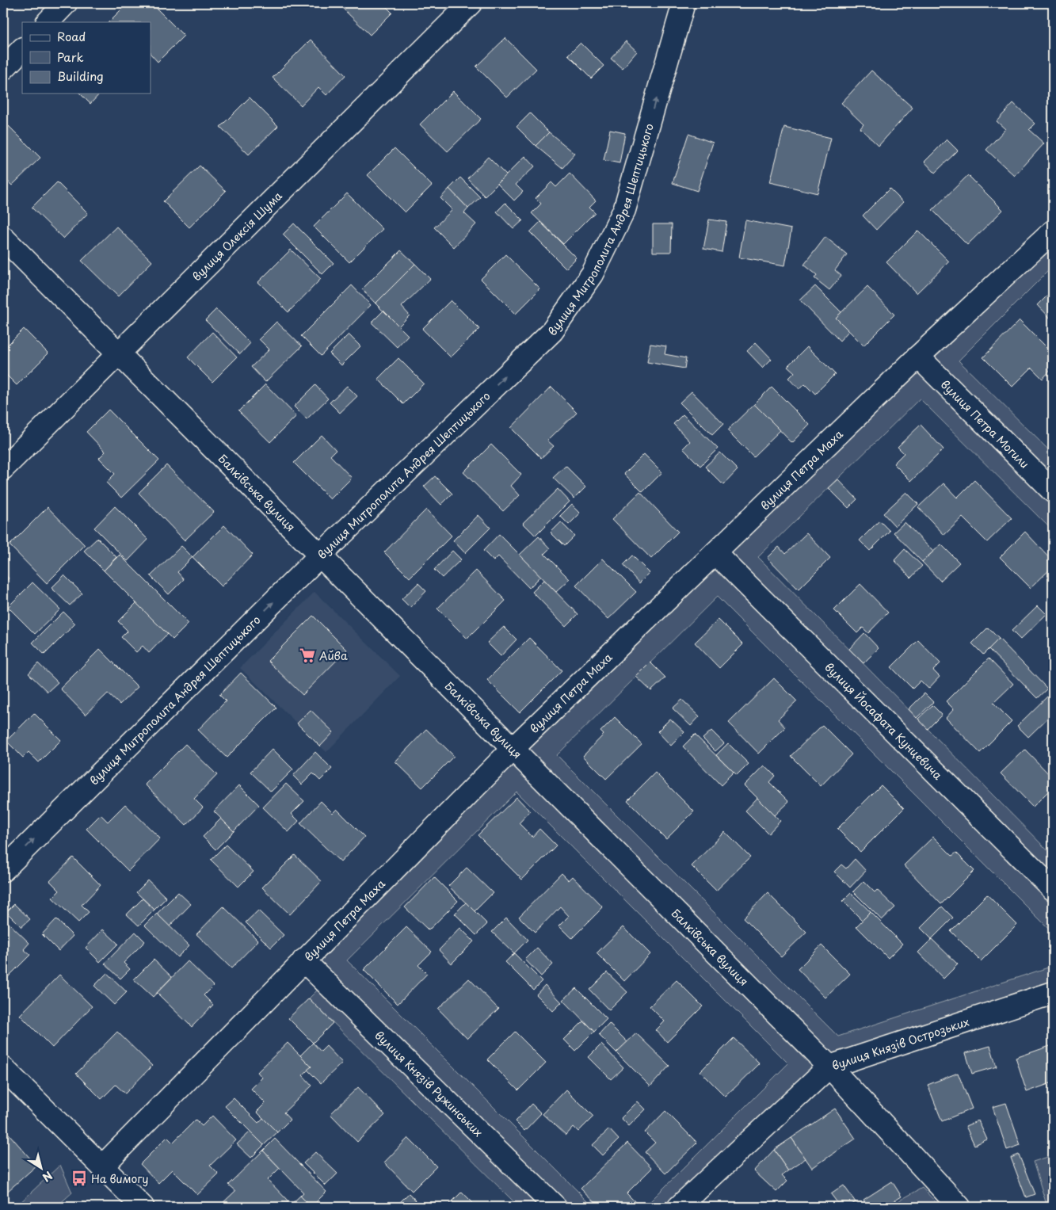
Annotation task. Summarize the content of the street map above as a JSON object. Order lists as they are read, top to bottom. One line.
{"streets":{"street":["вулиця Митрополита Андрея Шептицького","вулиця Олексія Шума","вулиця Петра Могили","вулиця Петра Маха","Балківська вулиця","вулиця Йосафата Кунцевича","вулиця Князів Острозьких","вулиця Князів Ружинських"]},"crossings":[["вулиця Митрополита Андрея Шептицького","Балківська вулиця"],["вулиця Олексія Шума","Балківська вулиця"],["вулиця Петра Могили","вулиця Петра Маха"],["вулиця Петра Маха","Балківська вулиця"],["вулиця Петра Маха","вулиця Йосафата Кунцевича"],["вулиця Петра Маха","вулиця Князів Ружинських"],["Балківська вулиця","вулиця Князів Острозьких"]],"one_way":["вулиця Митрополита Андрея Шептицького"],"places":{"supermarket":["Айва"],"bus stop":["На вимогу"]},"legend":["Road","Park","Building"],"north":"bottom right"}
